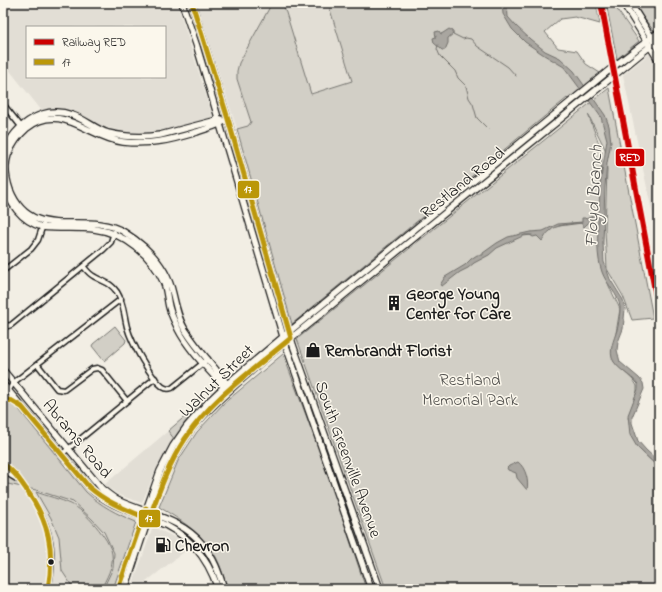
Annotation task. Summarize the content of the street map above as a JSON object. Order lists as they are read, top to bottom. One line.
{"streets":{"main road":["Restland Road","Walnut Street","Abrams Road","South Greenville Avenue"]},"crossings":[["Restland Road","Walnut Street"],["Restland Road","South Greenville Avenue"],["Walnut Street","Abrams Road"],["Walnut Street","South Greenville Avenue"]],"water":["Floyd Branch"],"parks":["Restland Memorial Park"],"places":{"building":["George Young Center for Care"],"shop":["Rembrandt Florist"],"fuel station":["Chevron"]},"lines":["rail line RED","transit line 17"],"legend":["Railway RED","17"]}
